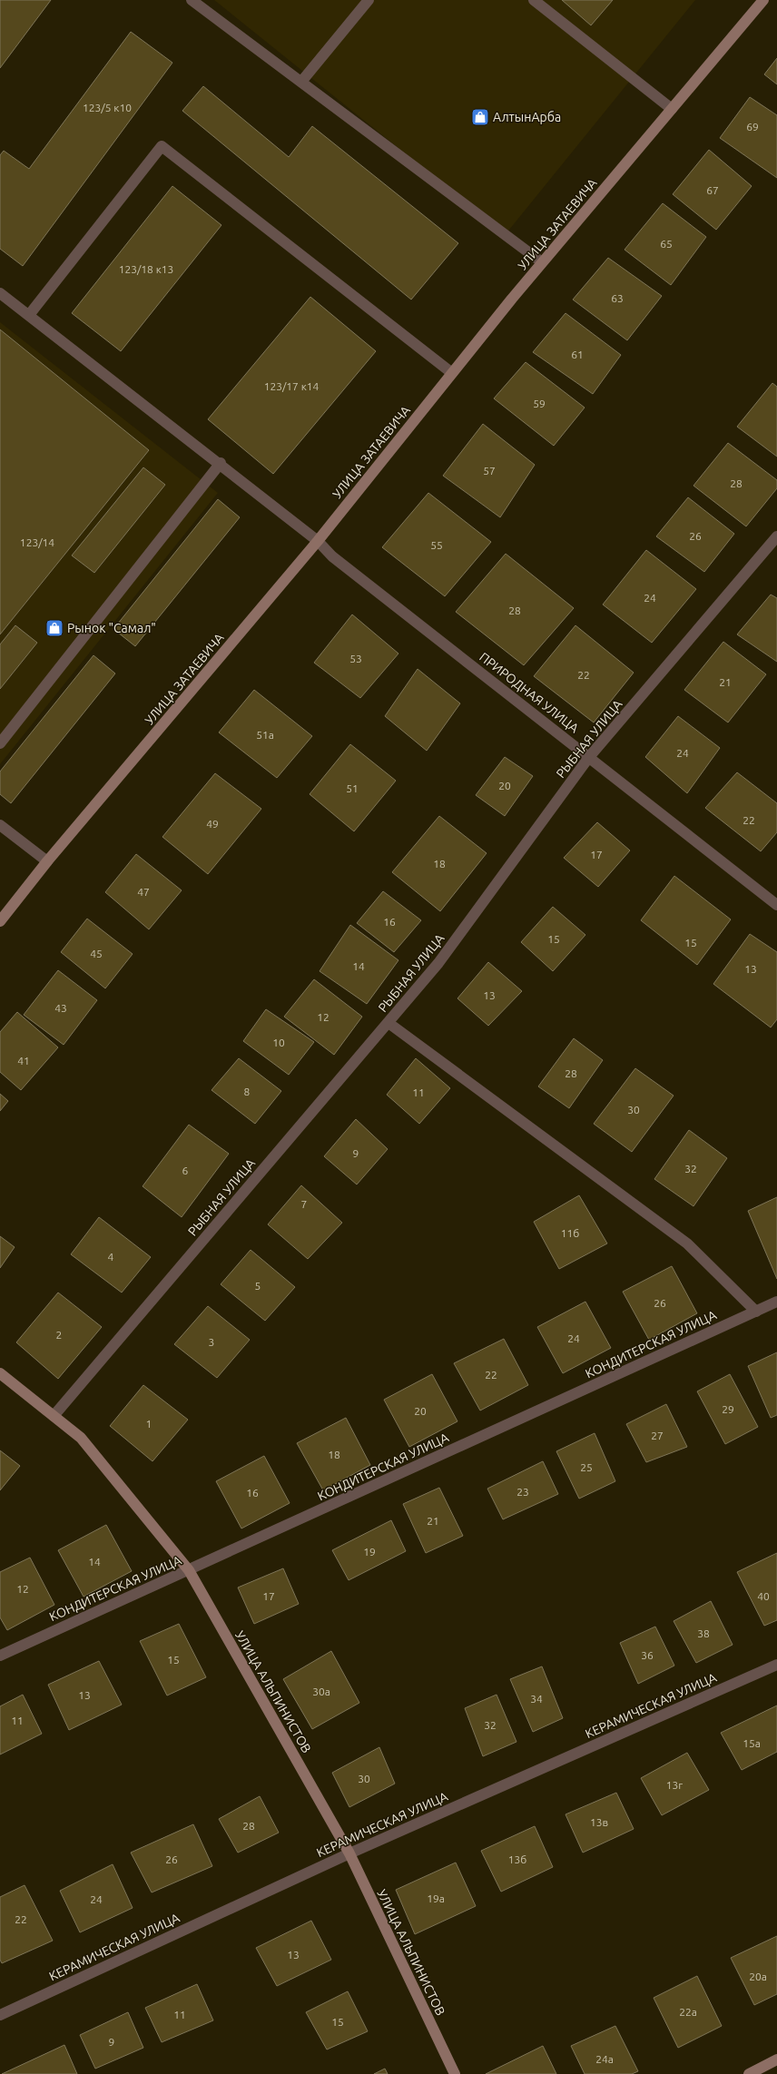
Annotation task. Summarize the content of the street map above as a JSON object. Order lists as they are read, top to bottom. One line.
{"streets":{"street":["УЛИЦА ЗАТАЕВИЧА","ПРИРОДНАЯ УЛИЦА","РЫБНАЯ УЛИЦА","КОНДИТЕРСКАЯ УЛИЦА","УЛИЦА АЛЬПИНИСТОВ","КЕРАМИЧЕСКАЯ УЛИЦА"]},"crossings":[["УЛИЦА ЗАТАЕВИЧА","ПРИРОДНАЯ УЛИЦА"],["ПРИРОДНАЯ УЛИЦА","РЫБНАЯ УЛИЦА"],["РЫБНАЯ УЛИЦА","УЛИЦА АЛЬПИНИСТОВ"],["КОНДИТЕРСКАЯ УЛИЦА","УЛИЦА АЛЬПИНИСТОВ"],["УЛИЦА АЛЬПИНИСТОВ","КЕРАМИЧЕСКАЯ УЛИЦА"]],"places":{"shop":["АлтынАрба","Рынок \"Самал\""]},"house_numbers":["123/5 к10","69","67","65","123/18 к13","63","61","123/17 к14","59","57","28","26","123/14","55","24","28","53","22","21","51а","24","20","51","22","49","17","18","47","16","15","15","45","14","13","13","43","12","10","41","28","8","11","30","9","32","6","7","11б","4","5","26","2","24","3","22","29","20","1","27","18","25","23","16","21","19","14","12","17","40","38","36","15","30а","13","34","11","32","15а","30","13г","13в","28","26","13б","19а","24","22","13","20а","22а","11","15","9","24а"]}
